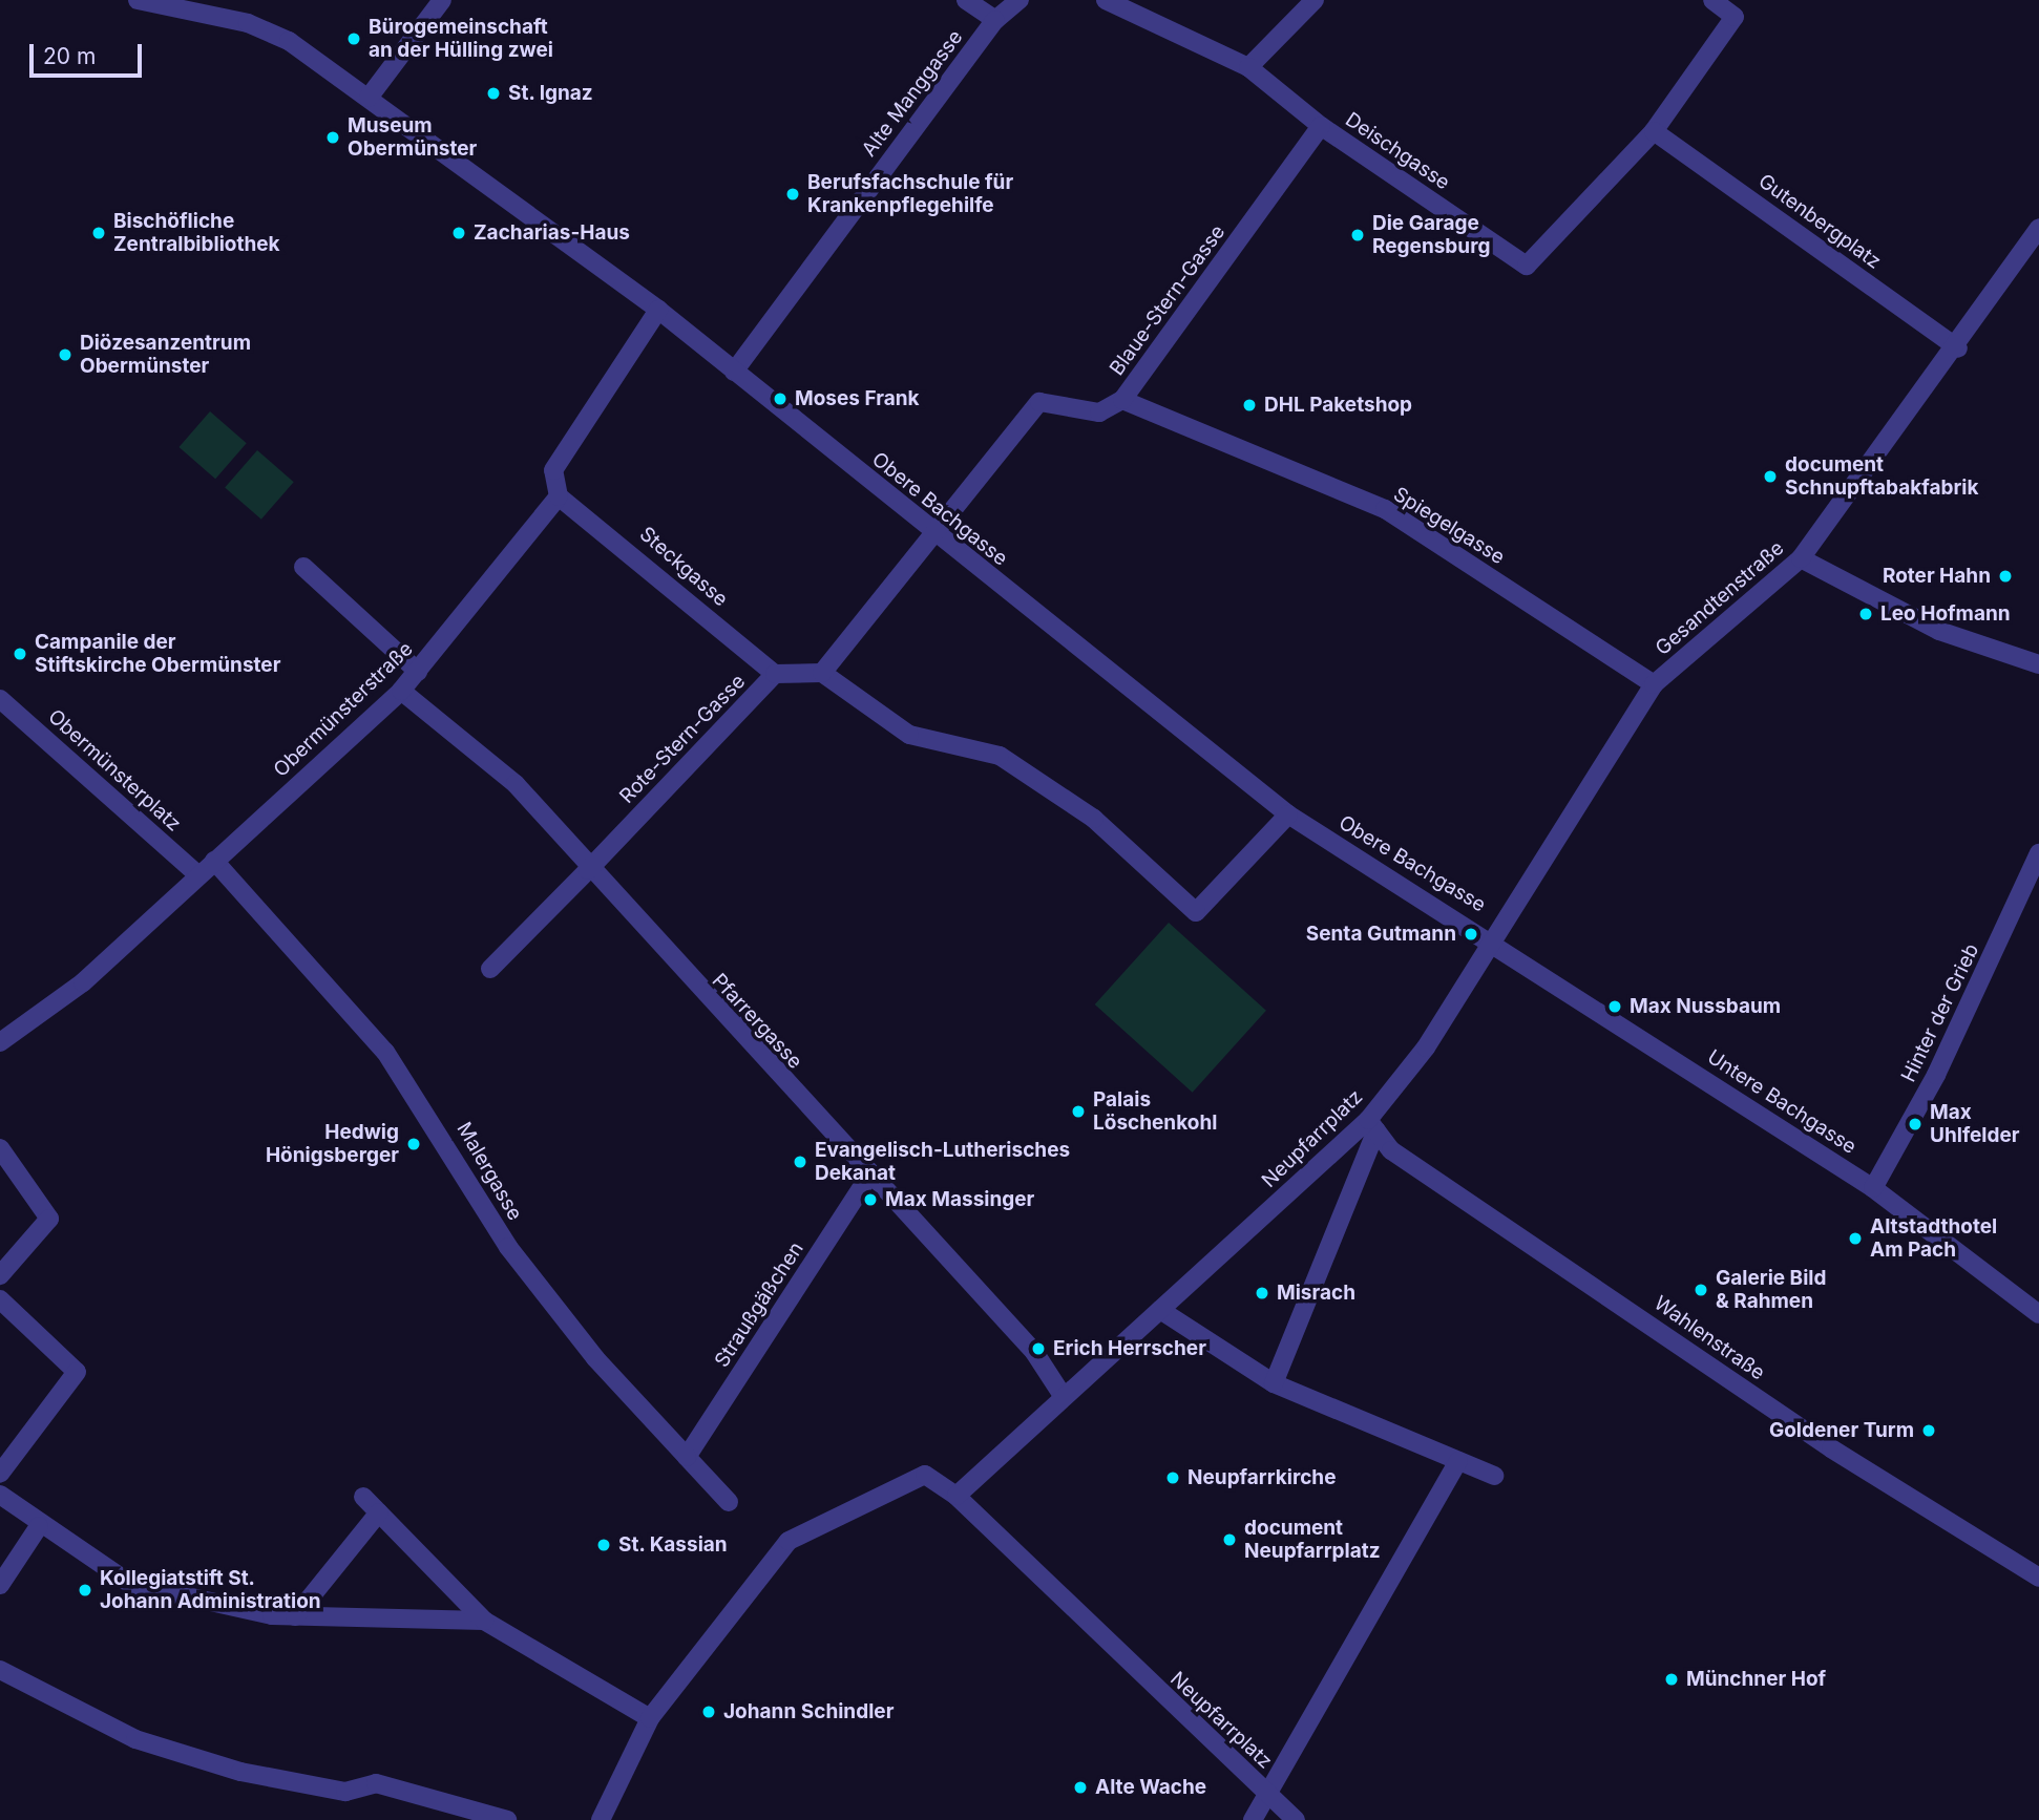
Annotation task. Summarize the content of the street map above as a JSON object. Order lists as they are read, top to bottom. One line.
{"streets":{"street":["Alte Manggasse","Deischgasse","Gutenbergplatz","Blaue-Stern-Gasse","Obere Bachgasse","Spiegelgasse","Steckgasse","Gesandtenstraße","Obermünsterstraße","Rote-Stern-Gasse","Obermünsterplatz","Hinter der Grieb","Pfarrergasse","Untere Bachgasse","Neupfarrplatz","Malergasse","Straußgäßchen","Wahlenstraße"]},"crossings":[["Alte Manggasse","Obere Bachgasse"],["Deischgasse","Gutenbergplatz"],["Deischgasse","Blaue-Stern-Gasse"],["Gutenbergplatz","Gesandtenstraße"],["Blaue-Stern-Gasse","Obere Bachgasse"],["Blaue-Stern-Gasse","Spiegelgasse"],["Obere Bachgasse","Gesandtenstraße"],["Obere Bachgasse","Untere Bachgasse"],["Obere Bachgasse","Neupfarrplatz"],["Spiegelgasse","Gesandtenstraße"],["Steckgasse","Obermünsterstraße"],["Steckgasse","Rote-Stern-Gasse"],["Gesandtenstraße","Untere Bachgasse"],["Gesandtenstraße","Neupfarrplatz"],["Obermünsterstraße","Obermünsterplatz"],["Obermünsterstraße","Pfarrergasse"],["Obermünsterstraße","Malergasse"],["Rote-Stern-Gasse","Pfarrergasse"],["Hinter der Grieb","Untere Bachgasse"],["Pfarrergasse","Neupfarrplatz"],["Pfarrergasse","Straußgäßchen"],["Untere Bachgasse","Neupfarrplatz"],["Neupfarrplatz","Wahlenstraße"],["Malergasse","Straußgäßchen"]],"places":["Bürogemeinschaft an der Hülling zwei","St. Ignaz","Museum Obermünster","Berufsfachschule für Krankenpflegehilfe","Bischöfliche Zentralbibliothek","Zacharias-Haus","Die Garage Regensburg","Diözesanzentrum Obermünster","Moses Frank","DHL Paketshop","document Schnupftabakfabrik","Roter Hahn","Leo Hofmann","Campanile der Stiftskirche Obermünster","Senta Gutmann","Max Nussbaum","Palais Löschenkohl","Max Uhlfelder","Hedwig Hönigsberger","Evangelisch-Lutherisches Dekanat","Max Massinger","Altstadthotel Am Pach","Galerie Bild & Rahmen","Misrach","Erich Herrscher","Goldener Turm","Neupfarrkirche","document Neupfarrplatz","St. Kassian","Kollegiatstift St. Johann Administration","Münchner Hof","Johann Schindler","Alte Wache"],"scale_bar":"20 m"}
